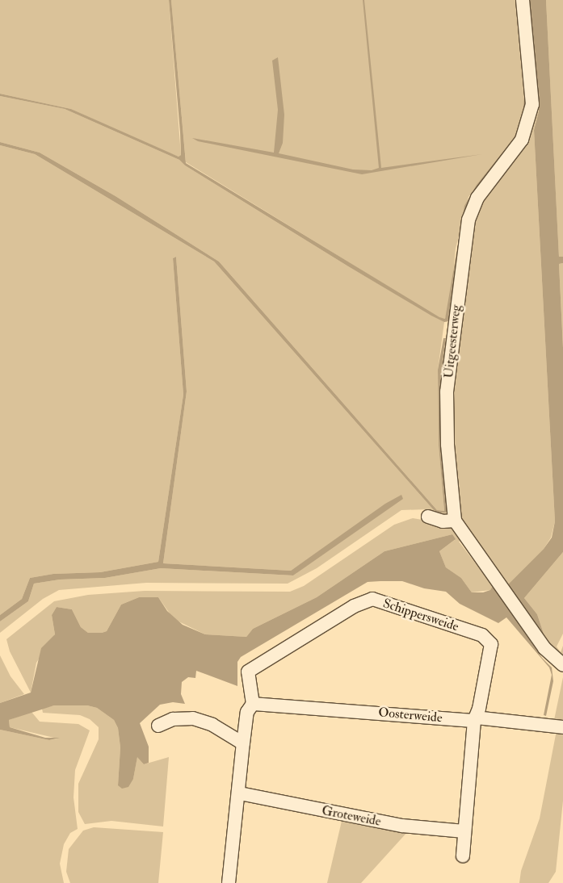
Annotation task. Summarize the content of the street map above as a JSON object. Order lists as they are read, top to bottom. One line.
{"streets":{"street":["Uitgeesterweg","Schippersweide","Oosterweide","Groteweide"]},"crossings":[["Schippersweide","Oosterweide"]]}
